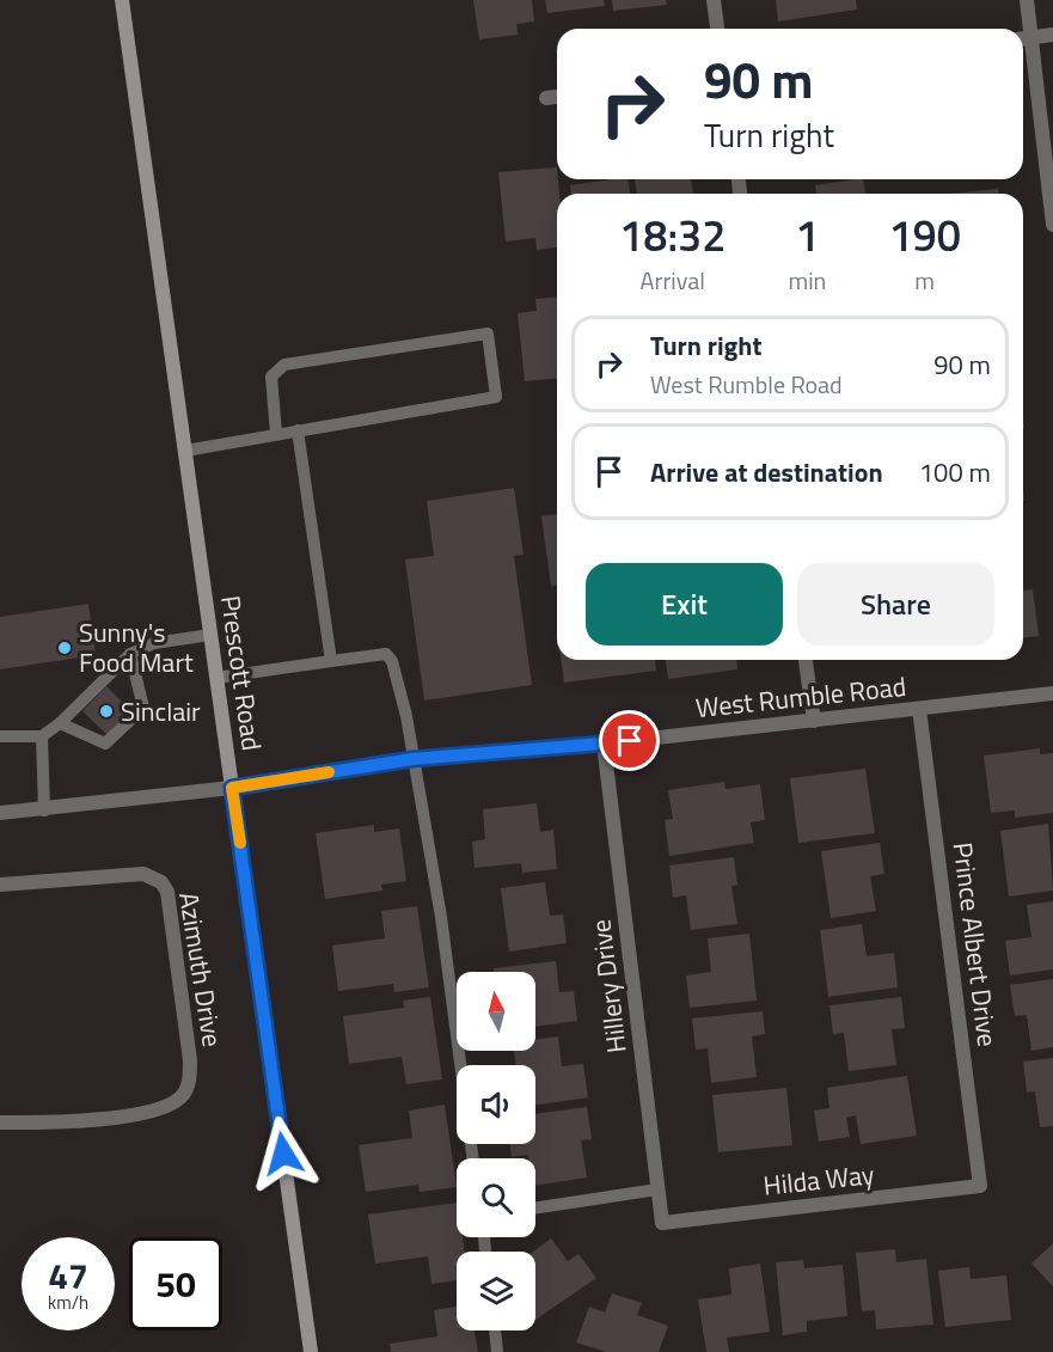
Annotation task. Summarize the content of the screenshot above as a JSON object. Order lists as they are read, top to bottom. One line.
{"streets":{"main road":["Prescott Road"],"street":["West Rumble Road","Prince Albert Drive","Azimuth Drive","Hillery Drive","Hilda Way"]},"crossings":[["Prescott Road","West Rumble Road"],["West Rumble Road","Prince Albert Drive"],["West Rumble Road","Hillery Drive"],["Prince Albert Drive","Hilda Way"],["Hillery Drive","Hilda Way"]],"places":["Sunny's Food Mart","Sinclair"],"north":"top","page":{"turn":["90 m","Turn right"],"eta":["18:32","Arrival","1","min","190","m"],"list":[{"name":"Turn right","note":"West Rumble Road","value":"90 m"},{"name":"Arrive at destination","value":"100 m"}],"buttons":["Exit","Share"],"speed":"47 km/h","limit":"50"}}
